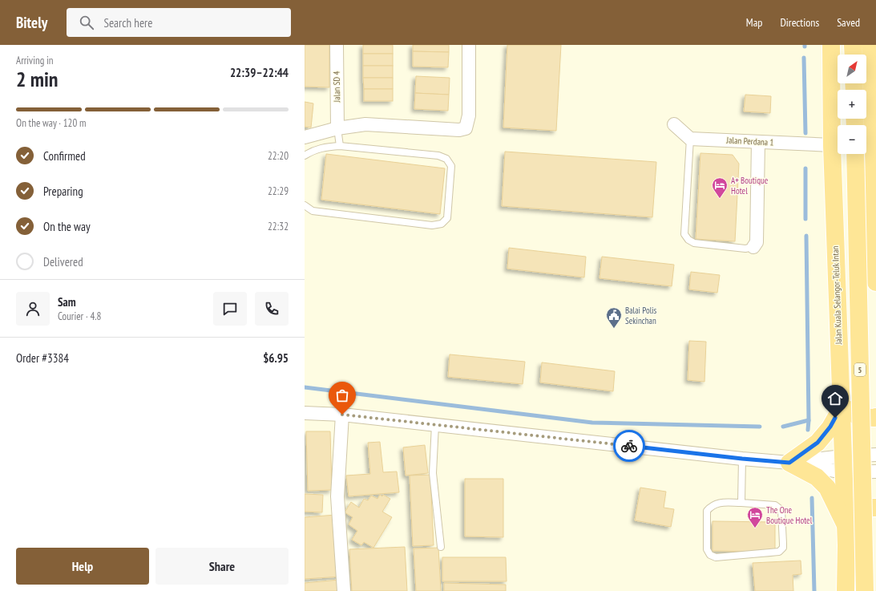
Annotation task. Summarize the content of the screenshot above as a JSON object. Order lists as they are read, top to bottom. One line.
{"streets":{"highway":["Jalan Kuala Selangor-Teluk Intan","5"],"street":["Jalan SD 4","Jalan Perdana 1"]},"crossings":[["Jalan Perdana 1","Jalan Kuala Selangor-Teluk Intan"]],"places":{"hotel":["A+ Boutique Hotel","The One Boutique Hotel"],"public building":["Balai Polis Sekinchan"]},"north":"top right","page":{"header":"Bitely","search":"Search here","nav":["Map","Directions","Saved"],"heading":["2 min","Arriving in","22:39–22:44"],"panel":["Sam","Courier · 4.8","Order #3384","$6.95"],"map_buttons":["+","−"],"bar":"On the way · 120 m","list":[["Confirmed","22:20"],["Preparing","22:29"],["On the way","22:32"],"Delivered"],"buttons":["Help","Share"]}}
